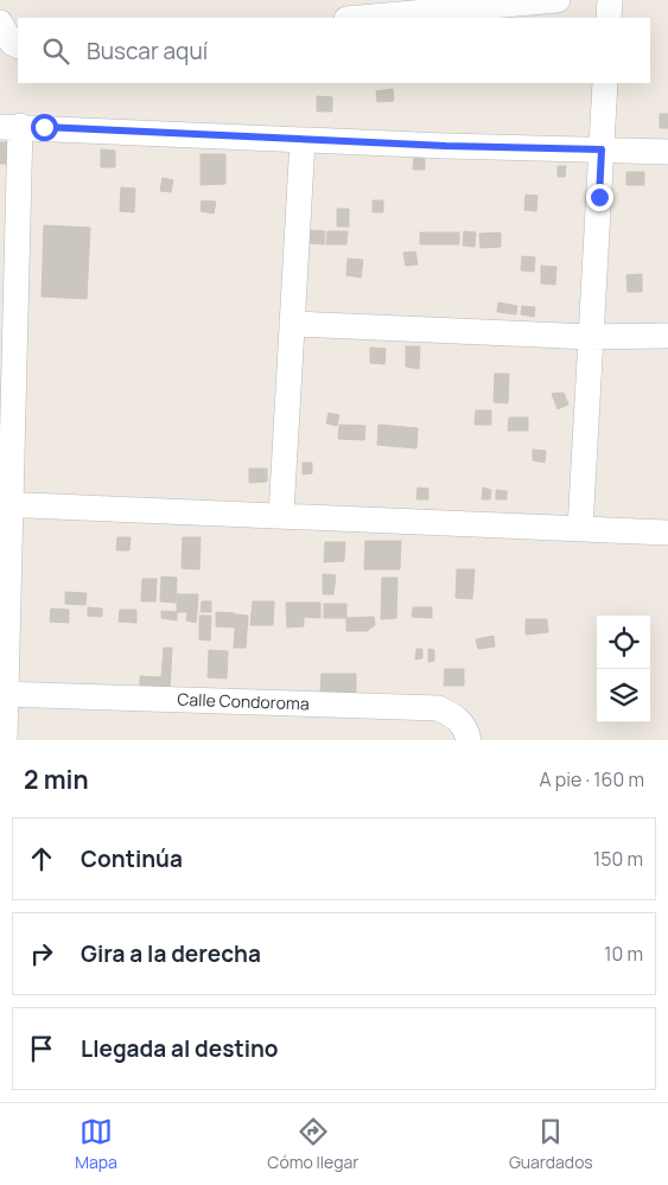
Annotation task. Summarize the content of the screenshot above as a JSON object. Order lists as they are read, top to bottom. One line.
{"streets":{"street":["Calle Condoroma"]},"page":{"search":"Buscar aquí","heading":["2 min","A pie · 160 m"],"list":[["Continúa","150 m"],["Gira a la derecha","10 m"],"Llegada al destino"],"nav":["Mapa","Cómo llegar","Guardados"]}}
